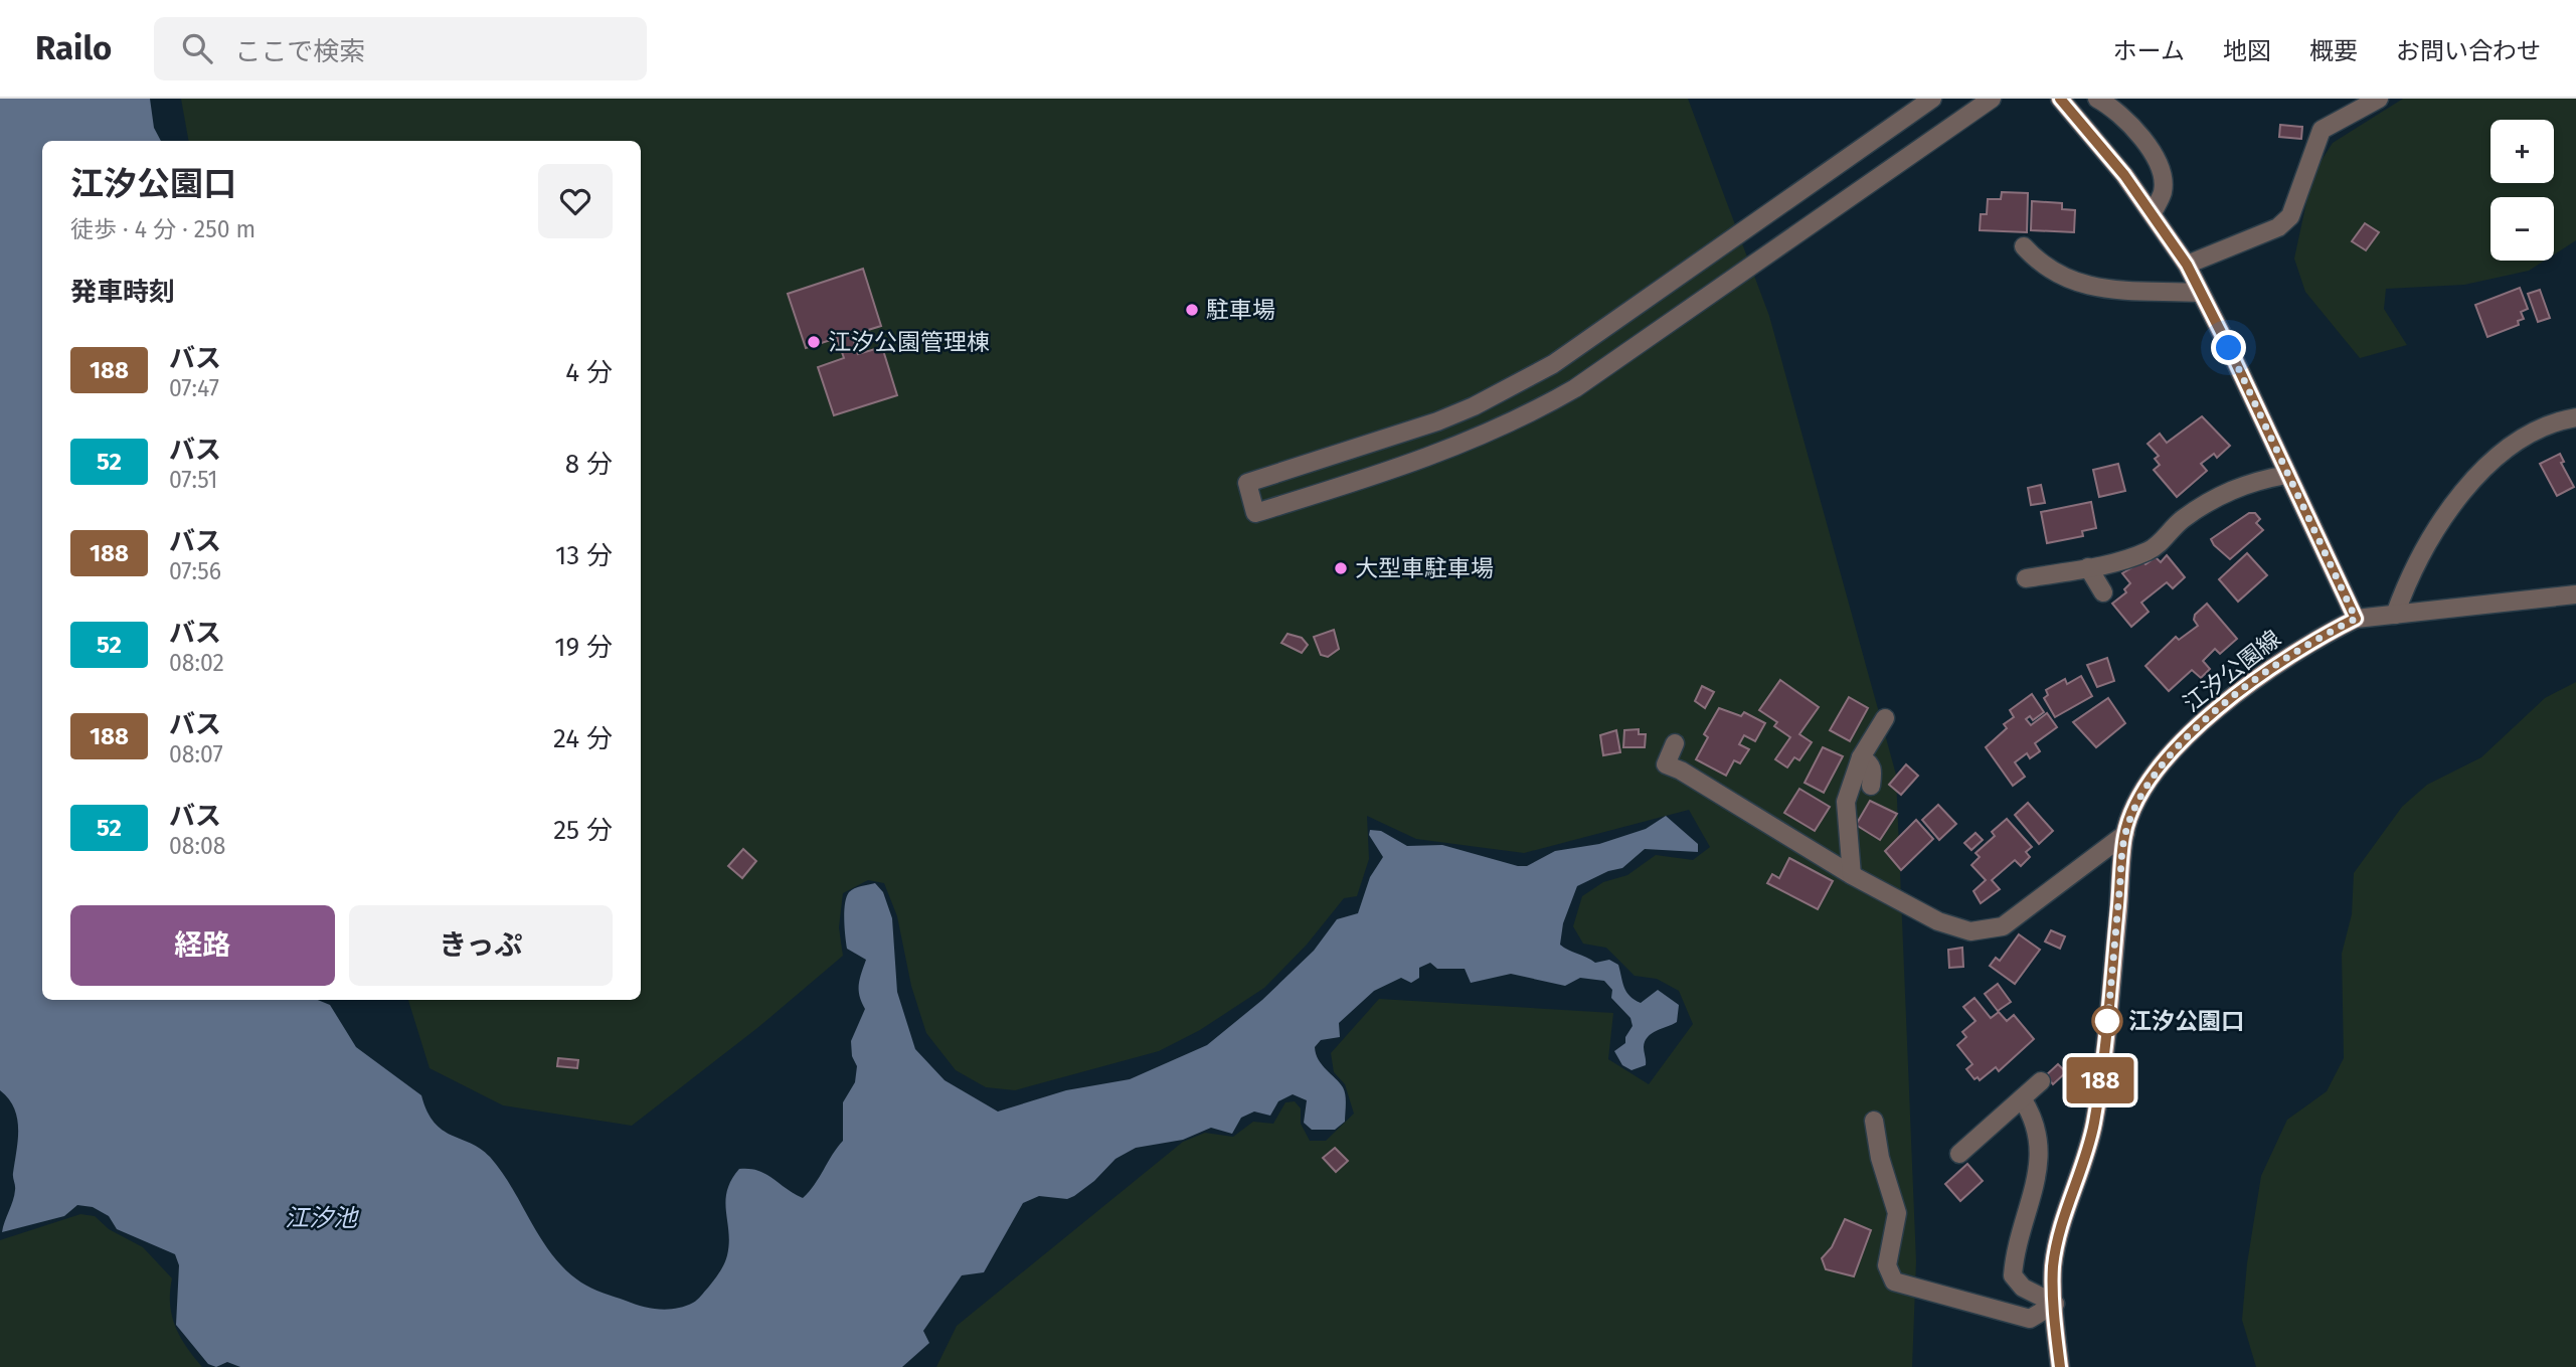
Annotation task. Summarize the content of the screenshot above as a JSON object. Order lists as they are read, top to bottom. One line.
{"streets":{"main road":["江汐公園線"]},"water":["江汐池"],"places":["駐車場","江汐公園管理棟","大型車駐車場","江汐公園口"],"lines":["bus line 188"],"page":{"header":"Railo","search":"ここで検索","nav":["ホーム","地図","概要","お問い合わせ"],"on_map":"188","map_buttons":["+","−"],"heading":[["江汐公園口","徒歩 · 4 分 · 250 m"],"発車時刻"],"list":[{"mark":"188","name":"バス","note":"07:47","value":"4 分"},{"mark":"52","name":"バス","note":"07:51","value":"8 分"},{"mark":"188","name":"バス","note":"07:56","value":"13 分"},{"mark":"52","name":"バス","note":"08:02","value":"19 分"},{"mark":"188","name":"バス","note":"08:07","value":"24 分"},{"mark":"52","name":"バス","note":"08:08","value":"25 分"}],"buttons":["経路","きっぷ"]}}
